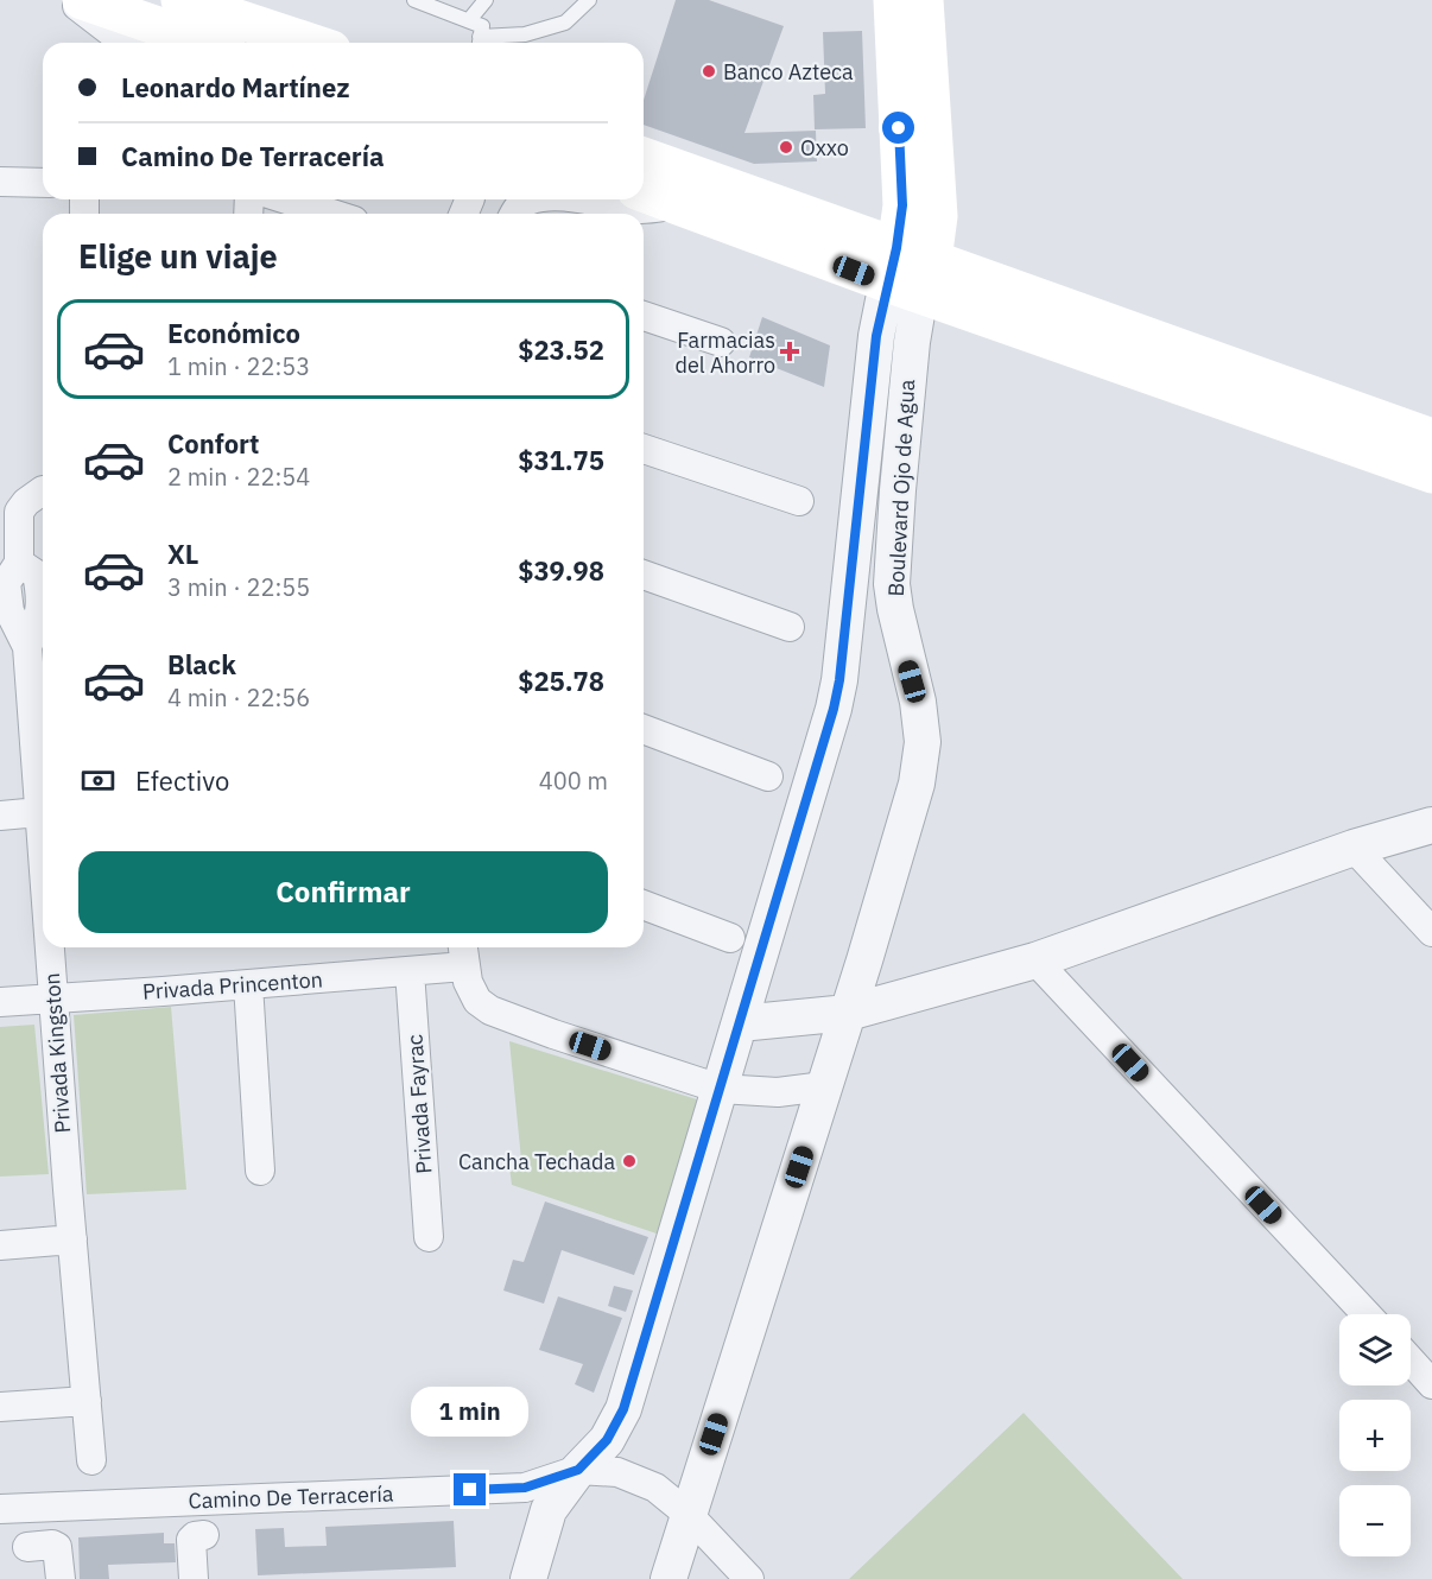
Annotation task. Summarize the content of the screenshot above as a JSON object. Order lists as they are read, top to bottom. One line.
{"streets":{"street":["Boulevard Ojo de Agua","Privada Princenton","Privada Kingston","Privada Fayrac","Camino De Terracería"]},"crossings":[["Boulevard Ojo de Agua","Camino De Terracería"],["Privada Princenton","Privada Kingston"],["Privada Princenton","Privada Fayrac"]],"places":{"other":["Banco Azteca","Oxxo","Cancha Techada"],"health":["Farmacias del Ahorro"]},"page":{"banner":["Leonardo Martínez","Camino De Terracería"],"heading":"Elige un viaje","list":[{"name":"Económico","note":"1 min · 22:53","value":"$23.52"},{"name":"Confort","note":"2 min · 22:54","value":"$31.75"},{"name":"XL","note":"3 min · 22:55","value":"$39.98"},{"name":"Black","note":"4 min · 22:56","value":"$25.78"}],"pay":["Efectivo","400 m"],"buttons":"Confirmar","map_buttons":["+","−"],"bubble":"1 min"}}
